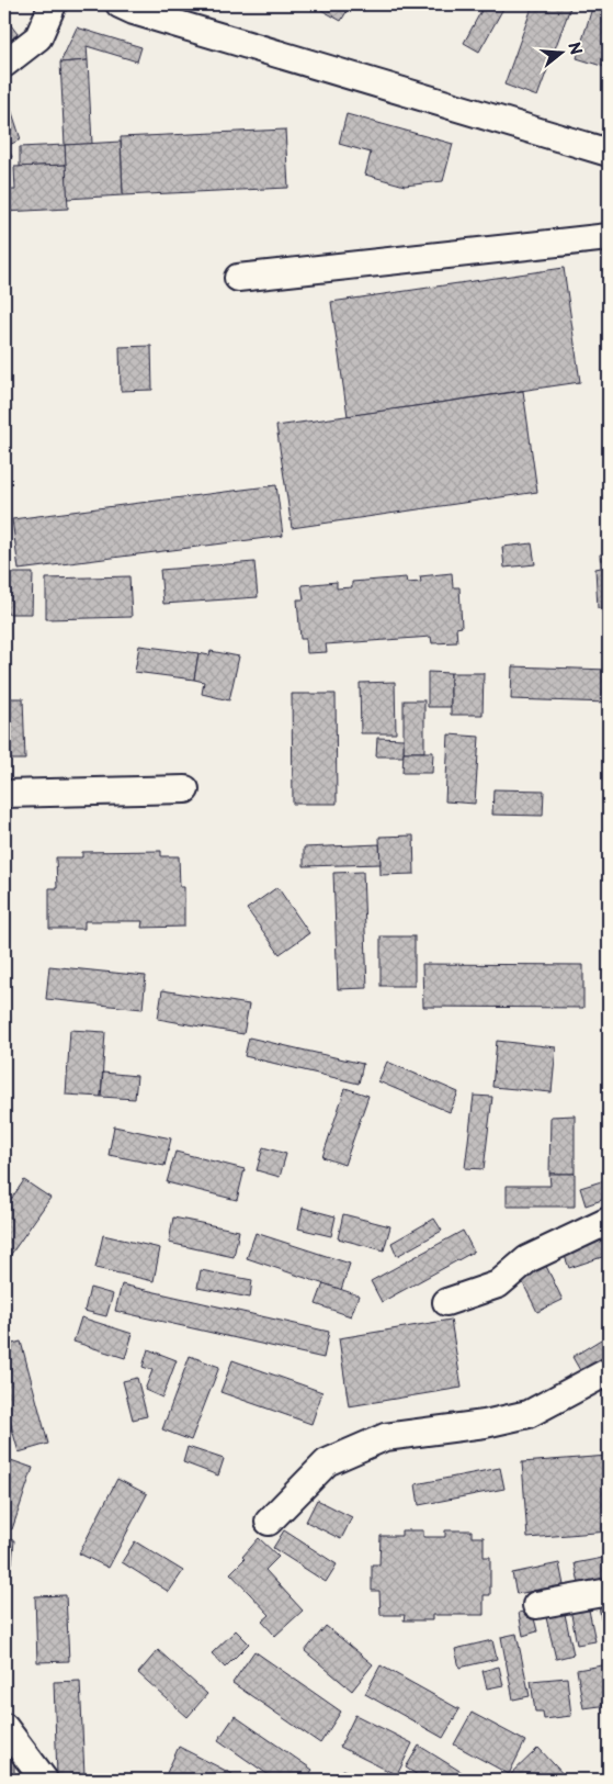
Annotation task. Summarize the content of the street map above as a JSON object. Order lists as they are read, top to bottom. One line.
{"north":"right"}
